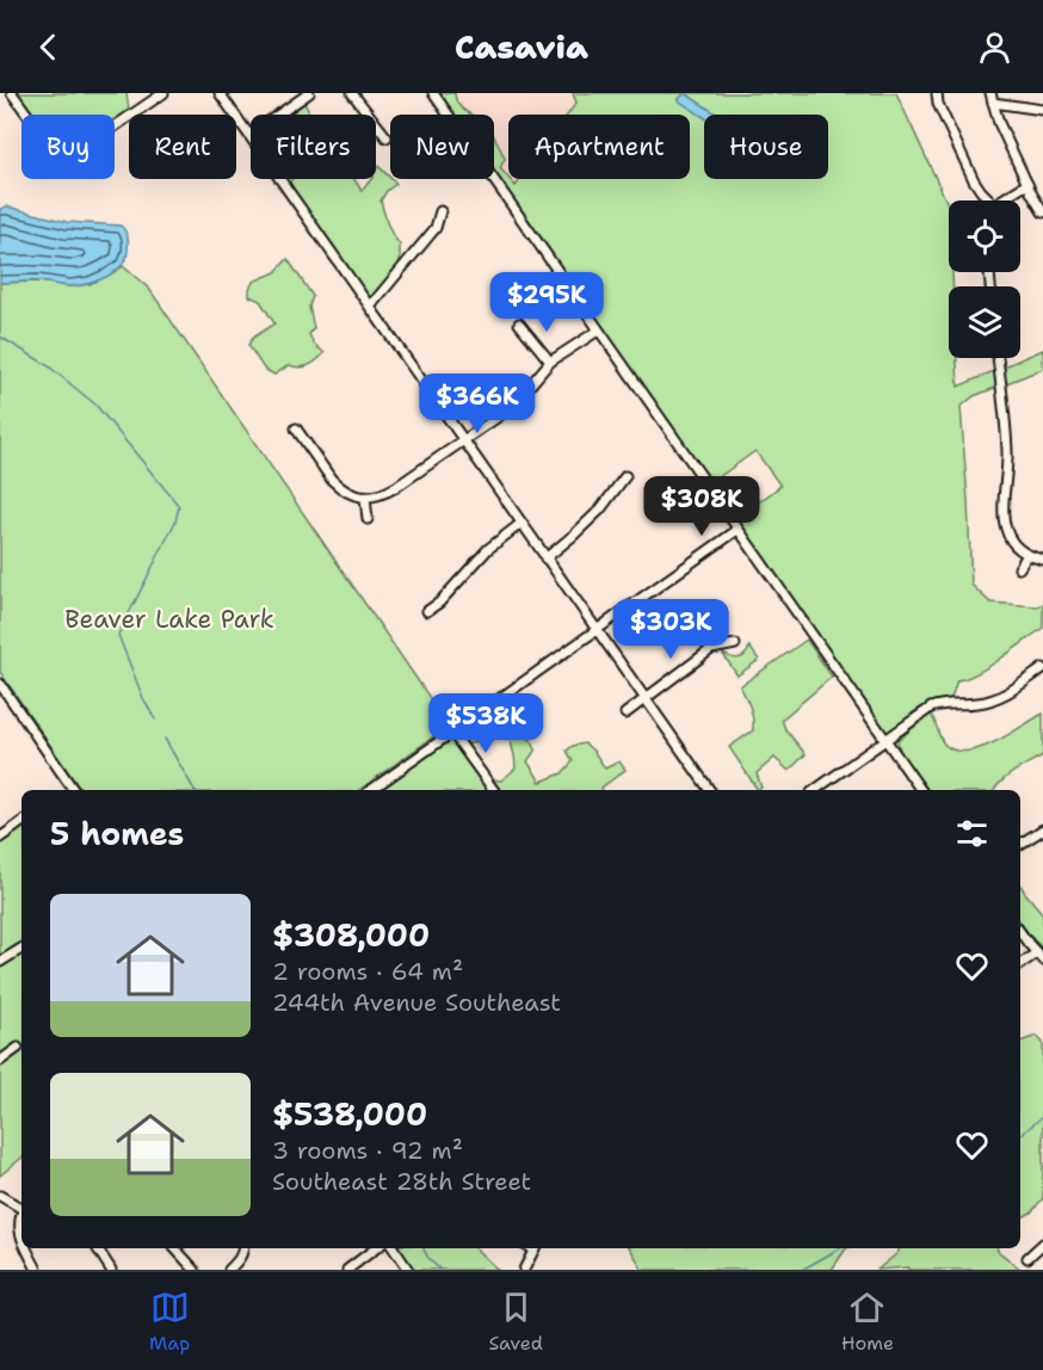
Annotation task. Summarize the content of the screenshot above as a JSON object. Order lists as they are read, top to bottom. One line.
{"parks":["Beaver Lake Park"],"page":{"header":"Casavia","chip":["Buy","Rent","Filters","New","Apartment","House"],"price":["$295K","$366K","$308K","$303K","$538K"],"heading":"5 homes","list":[{"name":"$308,000","note":"2 rooms · 64 m² · 244th Avenue Southeast"},{"name":"$538,000","note":"3 rooms · 92 m² · Southeast 28th Street"}],"tabs":["Map","Saved","Home"]}}
